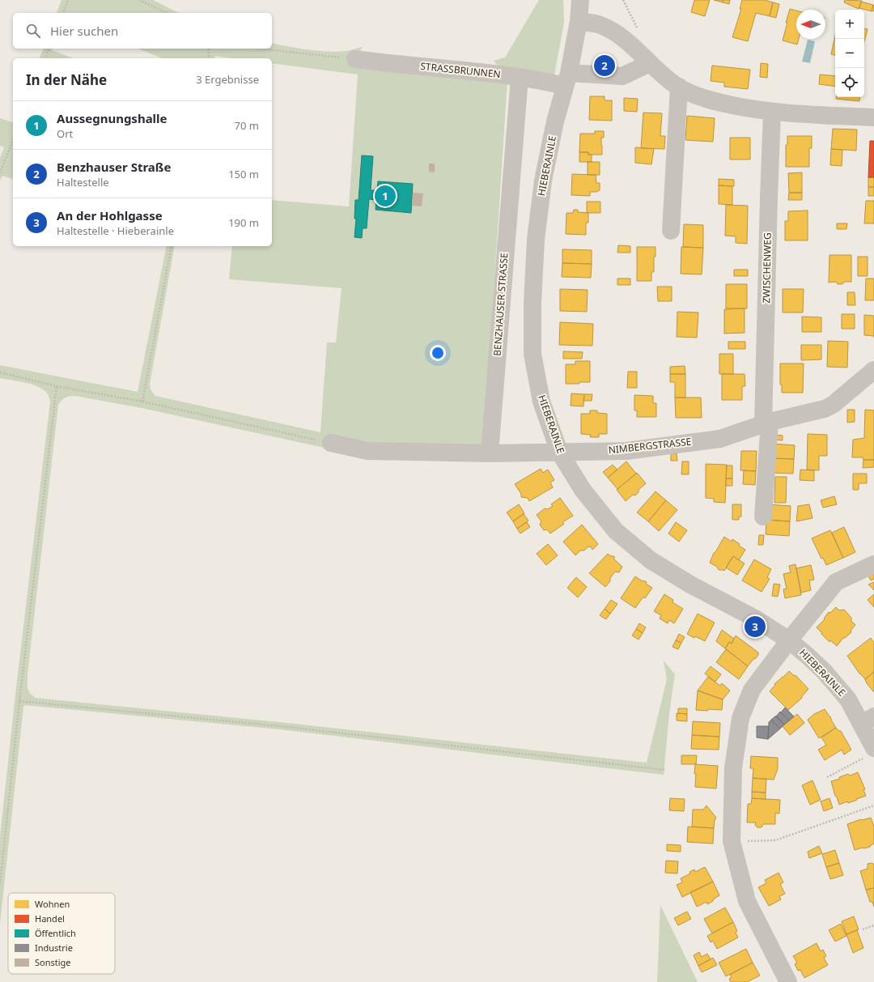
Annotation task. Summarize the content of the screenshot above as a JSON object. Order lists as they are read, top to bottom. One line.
{"streets":{"street":["STRASSBRUNNEN","HIEBERAINLE","ZWISCHENWEG","BENZHAUSER STRASSE","NIMBERGSTRASSE"]},"crossings":[["STRASSBRUNNEN","HIEBERAINLE"],["STRASSBRUNNEN","BENZHAUSER STRASSE"],["HIEBERAINLE","NIMBERGSTRASSE"],["ZWISCHENWEG","NIMBERGSTRASSE"],["BENZHAUSER STRASSE","NIMBERGSTRASSE"]],"legend":["Wohnen","Handel","Öffentlich","Industrie","Sonstige"],"north":"left","page":{"map_buttons":["+","−"],"search":"Hier suchen","pins":["2","1","3"],"heading":["In der Nähe","3 Ergebnisse"],"list":[{"mark":"1","name":"Aussegnungshalle","note":"Ort","value":"70 m"},{"mark":"2","name":"Benzhauser Straße","note":"Haltestelle","value":"150 m"},{"mark":"3","name":"An der Hohlgasse","note":"Haltestelle · Hieberainle","value":"190 m"}]}}
